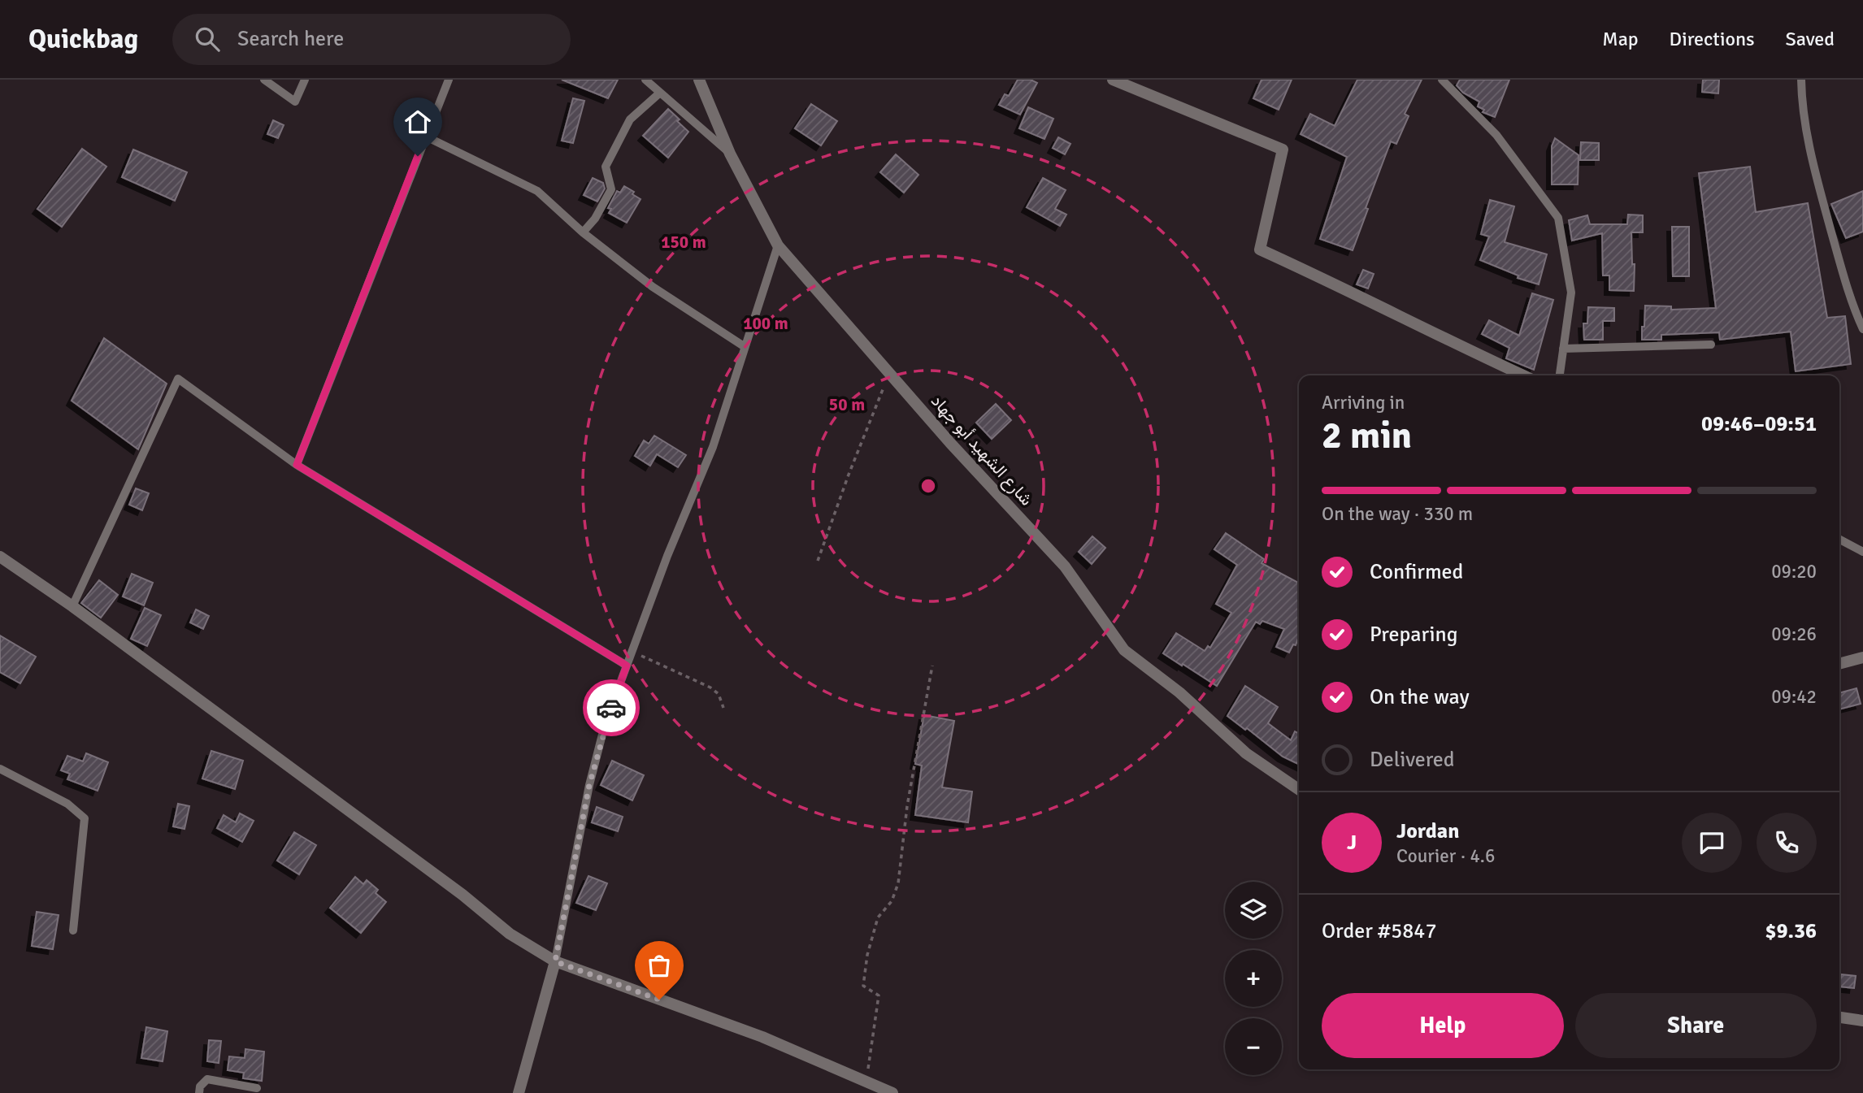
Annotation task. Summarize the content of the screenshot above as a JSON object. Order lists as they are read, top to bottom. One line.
{"streets":{"street":["شارع الشهيد أبو جهاد"]},"page":{"header":"Quickbag","search":"Search here","nav":["Map","Directions","Saved"],"heading":["2 min","Arriving in","09:46–09:51"],"panel":["Jordan","Courier · 4.6","Order #5847","$9.36"],"bar":"On the way · 330 m","list":[["Confirmed","09:20"],["Preparing","09:26"],["On the way","09:42"],"Delivered"],"round":"J","map_buttons":["+","−"],"buttons":["Help","Share"]},"rings":["150 m","100 m","50 m"]}
